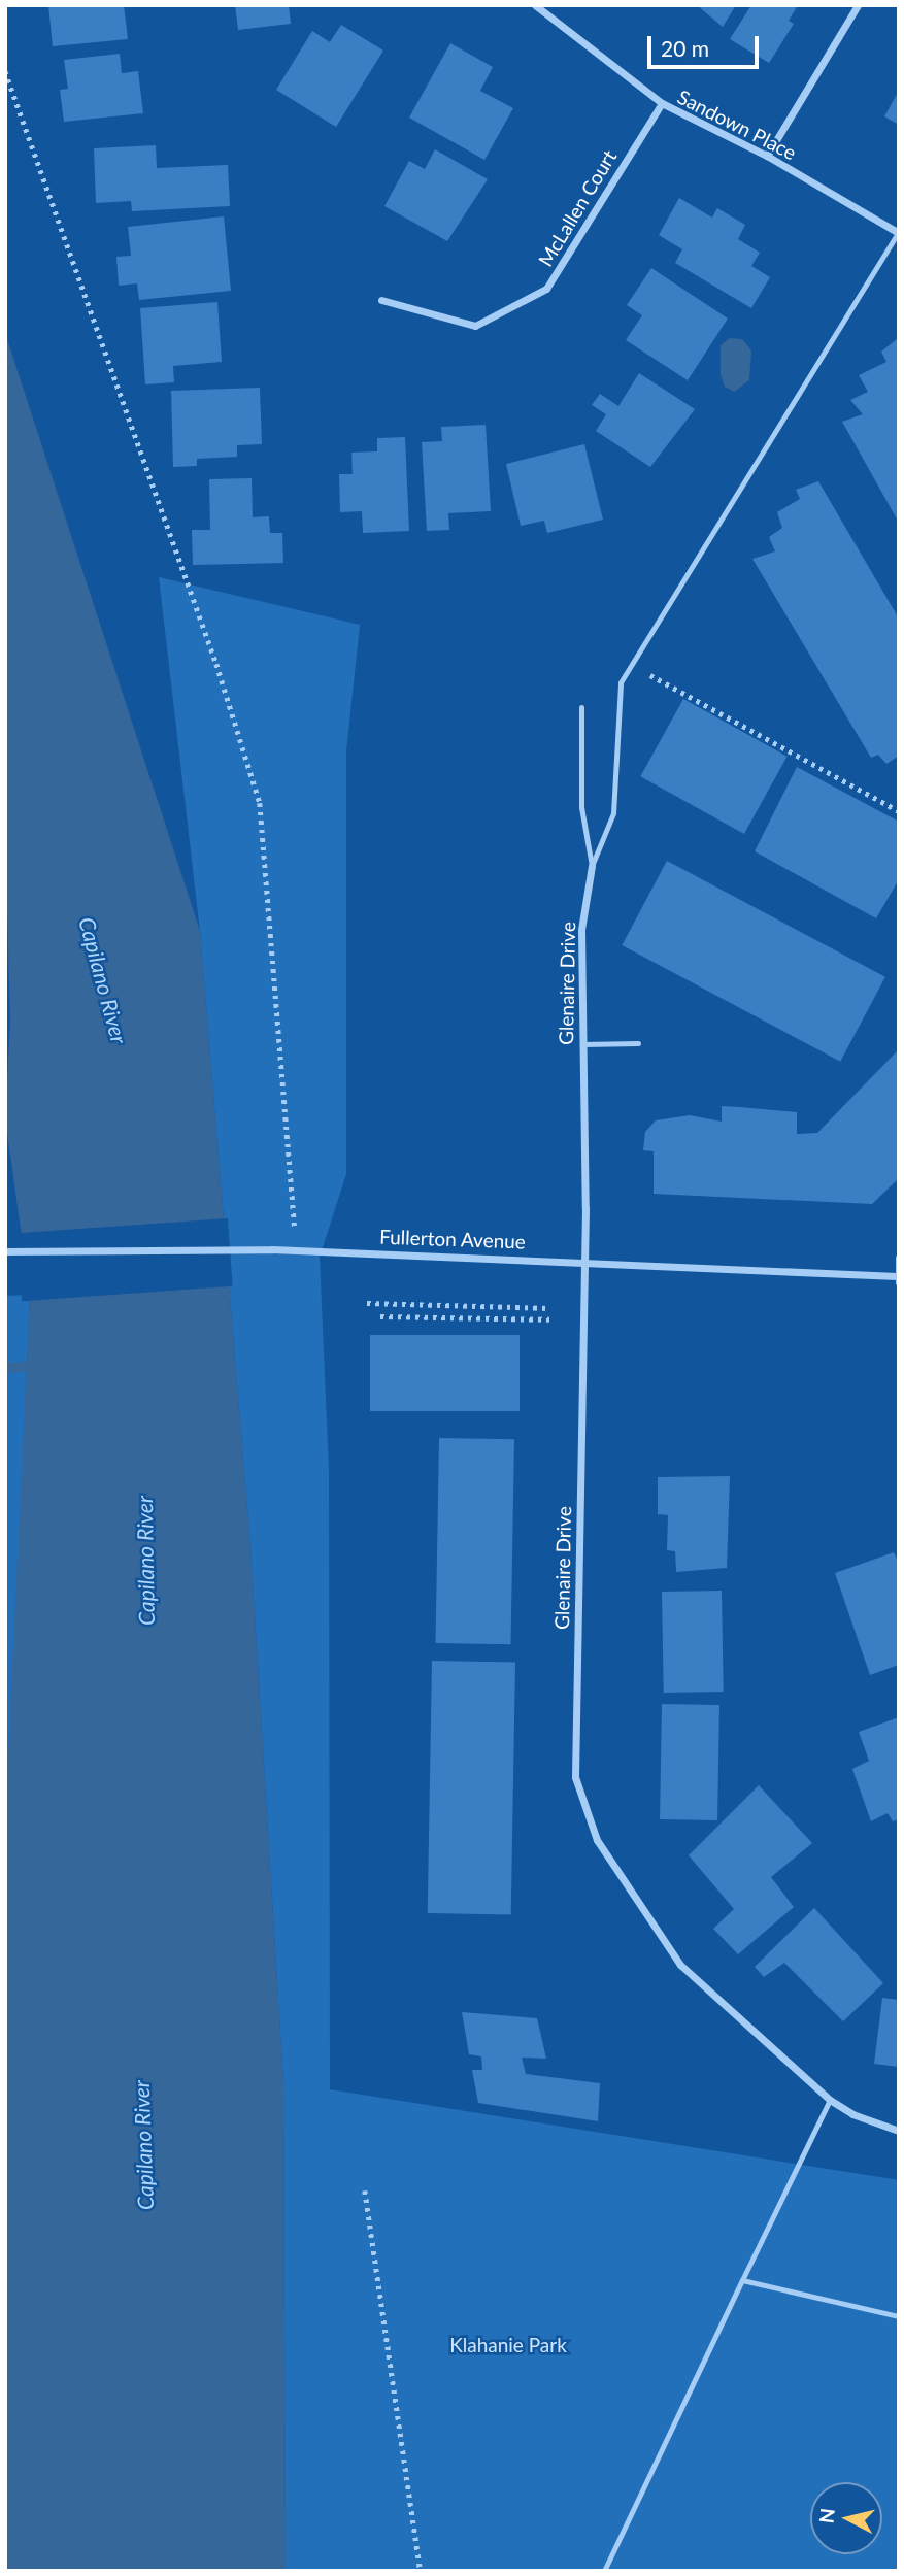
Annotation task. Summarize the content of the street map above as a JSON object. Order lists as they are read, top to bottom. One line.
{"streets":{"street":["Sandown Place","McLallen Court","Glenaire Drive","Fullerton Avenue"]},"crossings":[["Sandown Place","McLallen Court"],["Glenaire Drive","Fullerton Avenue"]],"water":["Capilano River"],"parks":["Klahanie Park"],"scale_bar":"20 m","north":"left"}
